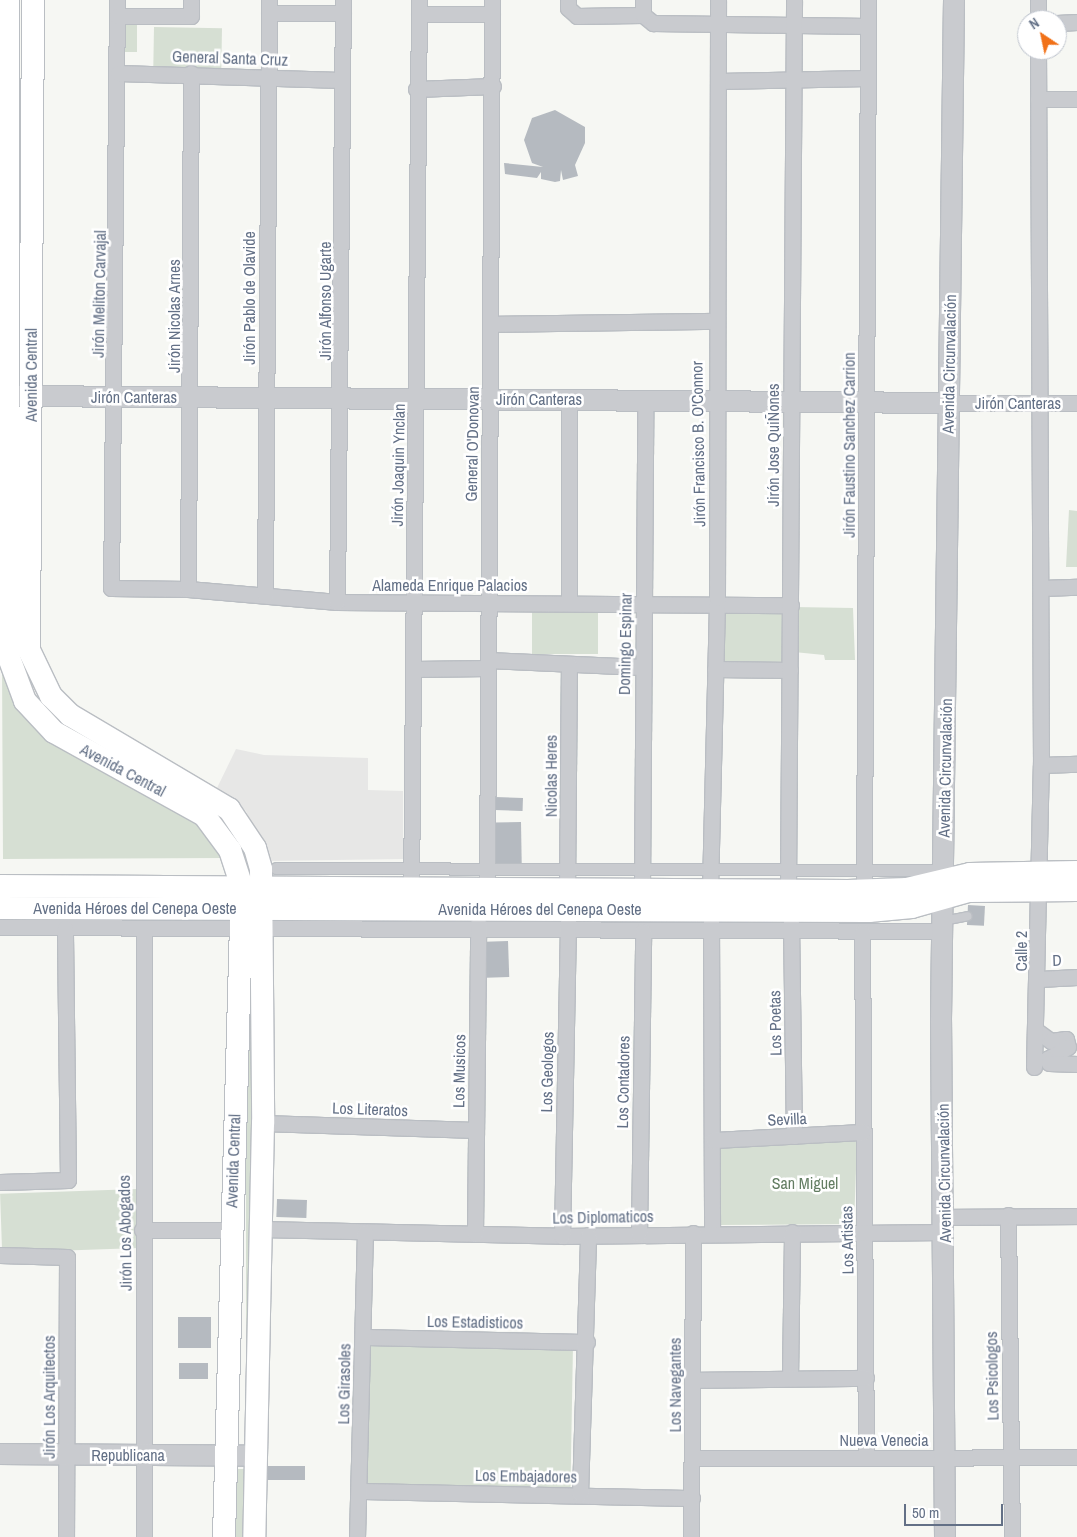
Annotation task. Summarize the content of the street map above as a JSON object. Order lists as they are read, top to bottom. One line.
{"streets":{"main road":["Avenida Central","Avenida Héroes del Cenepa Oeste"],"street":["General Santa Cruz","Jirón Meliton Carvajal","Jirón Pablo de Olavide","Jirón Alfonso Ugarte","Jirón Nicolas Arnes","Avenida Circunvalación","Jirón Canteras","General O'Donovan","Jirón Francisco B. O'Connor","Jirón Jose QuiÑones","Jirón Faustino Sanchez Carrion","Jirón Joaquin Ynclan","Alameda Enrique Palacios","Domingo Espinar","Nicolas Heres","Calle 2","D","Los Poetas","Los Musicos","Los Geologos","Los Contadores","Los Literatos","Sevilla","Los Diplomaticos","Jirón Los Abogados","Los Artistas","Los Estadisticos","Los Psicologos","Los Girasoles","Los Navegantes","Jirón Los Arquitectos","Nueva Venecia","Republicana","Los Embajadores"]},"crossings":[["General Santa Cruz","Jirón Meliton Carvajal"],["General Santa Cruz","Jirón Pablo de Olavide"],["General Santa Cruz","Jirón Alfonso Ugarte"],["General Santa Cruz","Jirón Nicolas Arnes"],["Jirón Meliton Carvajal","Jirón Canteras"],["Jirón Meliton Carvajal","Alameda Enrique Palacios"],["Jirón Pablo de Olavide","Jirón Canteras"],["Jirón Pablo de Olavide","Alameda Enrique Palacios"],["Jirón Alfonso Ugarte","Jirón Canteras"],["Jirón Alfonso Ugarte","Alameda Enrique Palacios"],["Jirón Nicolas Arnes","Jirón Canteras"],["Jirón Nicolas Arnes","Alameda Enrique Palacios"],["Avenida Circunvalación","Jirón Canteras"],["Avenida Circunvalación","Avenida Héroes del Cenepa Oeste"],["Avenida Circunvalación","Los Diplomaticos"],["Avenida Circunvalación","Nueva Venecia"],["Avenida Central","Jirón Canteras"],["Avenida Central","Avenida Héroes del Cenepa Oeste"],["Avenida Central","Los Literatos"],["Avenida Central","Los Diplomaticos"],["Avenida Central","Republicana"],["Jirón Canteras","General O'Donovan"],["Jirón Canteras","Jirón Francisco B. O'Connor"],["Jirón Canteras","Jirón Jose QuiÑones"],["Jirón Canteras","Jirón Faustino Sanchez Carrion"],["Jirón Canteras","Jirón Joaquin Ynclan"],["Jirón Canteras","Domingo Espinar"],["Jirón Canteras","Calle 2"],["General O'Donovan","Alameda Enrique Palacios"],["General O'Donovan","Avenida Héroes del Cenepa Oeste"],["Jirón Francisco B. O'Connor","Alameda Enrique Palacios"],["Jirón Francisco B. O'Connor","Avenida Héroes del Cenepa Oeste"],["Jirón Francisco B. O'Connor","Sevilla"],["Jirón Francisco B. O'Connor","Los Diplomaticos"],["Jirón Jose QuiÑones","Alameda Enrique Palacios"],["Jirón Jose QuiÑones","Avenida Héroes del Cenepa Oeste"],["Jirón Jose QuiÑones","Los Poetas"],["Jirón Faustino Sanchez Carrion","Avenida Héroes del Cenepa Oeste"],["Jirón Joaquin Ynclan","Alameda Enrique Palacios"],["Jirón Joaquin Ynclan","Avenida Héroes del Cenepa Oeste"],["Alameda Enrique Palacios","Domingo Espinar"],["Domingo Espinar","Avenida Héroes del Cenepa Oeste"],["Nicolas Heres","Avenida Héroes del Cenepa Oeste"],["Nicolas Heres","Los Geologos"],["Avenida Héroes del Cenepa Oeste","Calle 2"],["Avenida Héroes del Cenepa Oeste","Los Poetas"],["Avenida Héroes del Cenepa Oeste","Los Musicos"],["Avenida Héroes del Cenepa Oeste","Los Geologos"],["Calle 2","D"],["Los Poetas","Sevilla"],["Los Musicos","Los Literatos"],["Los Musicos","Los Diplomaticos"],["Los Geologos","Los Diplomaticos"],["Los Contadores","Los Diplomaticos"],["Sevilla","Los Artistas"],["Los Diplomaticos","Los Artistas"],["Los Diplomaticos","Los Psicologos"],["Los Diplomaticos","Los Girasoles"],["Los Diplomaticos","Los Navegantes"],["Jirón Los Abogados","Republicana"],["Los Artistas","Nueva Venecia"],["Los Estadisticos","Los Girasoles"],["Los Psicologos","Nueva Venecia"],["Los Girasoles","Los Embajadores"],["Los Navegantes","Nueva Venecia"],["Los Navegantes","Los Embajadores"],["Jirón Los Arquitectos","Republicana"]],"parks":["San Miguel"],"scale_bar":"50 m","north":"top left"}
